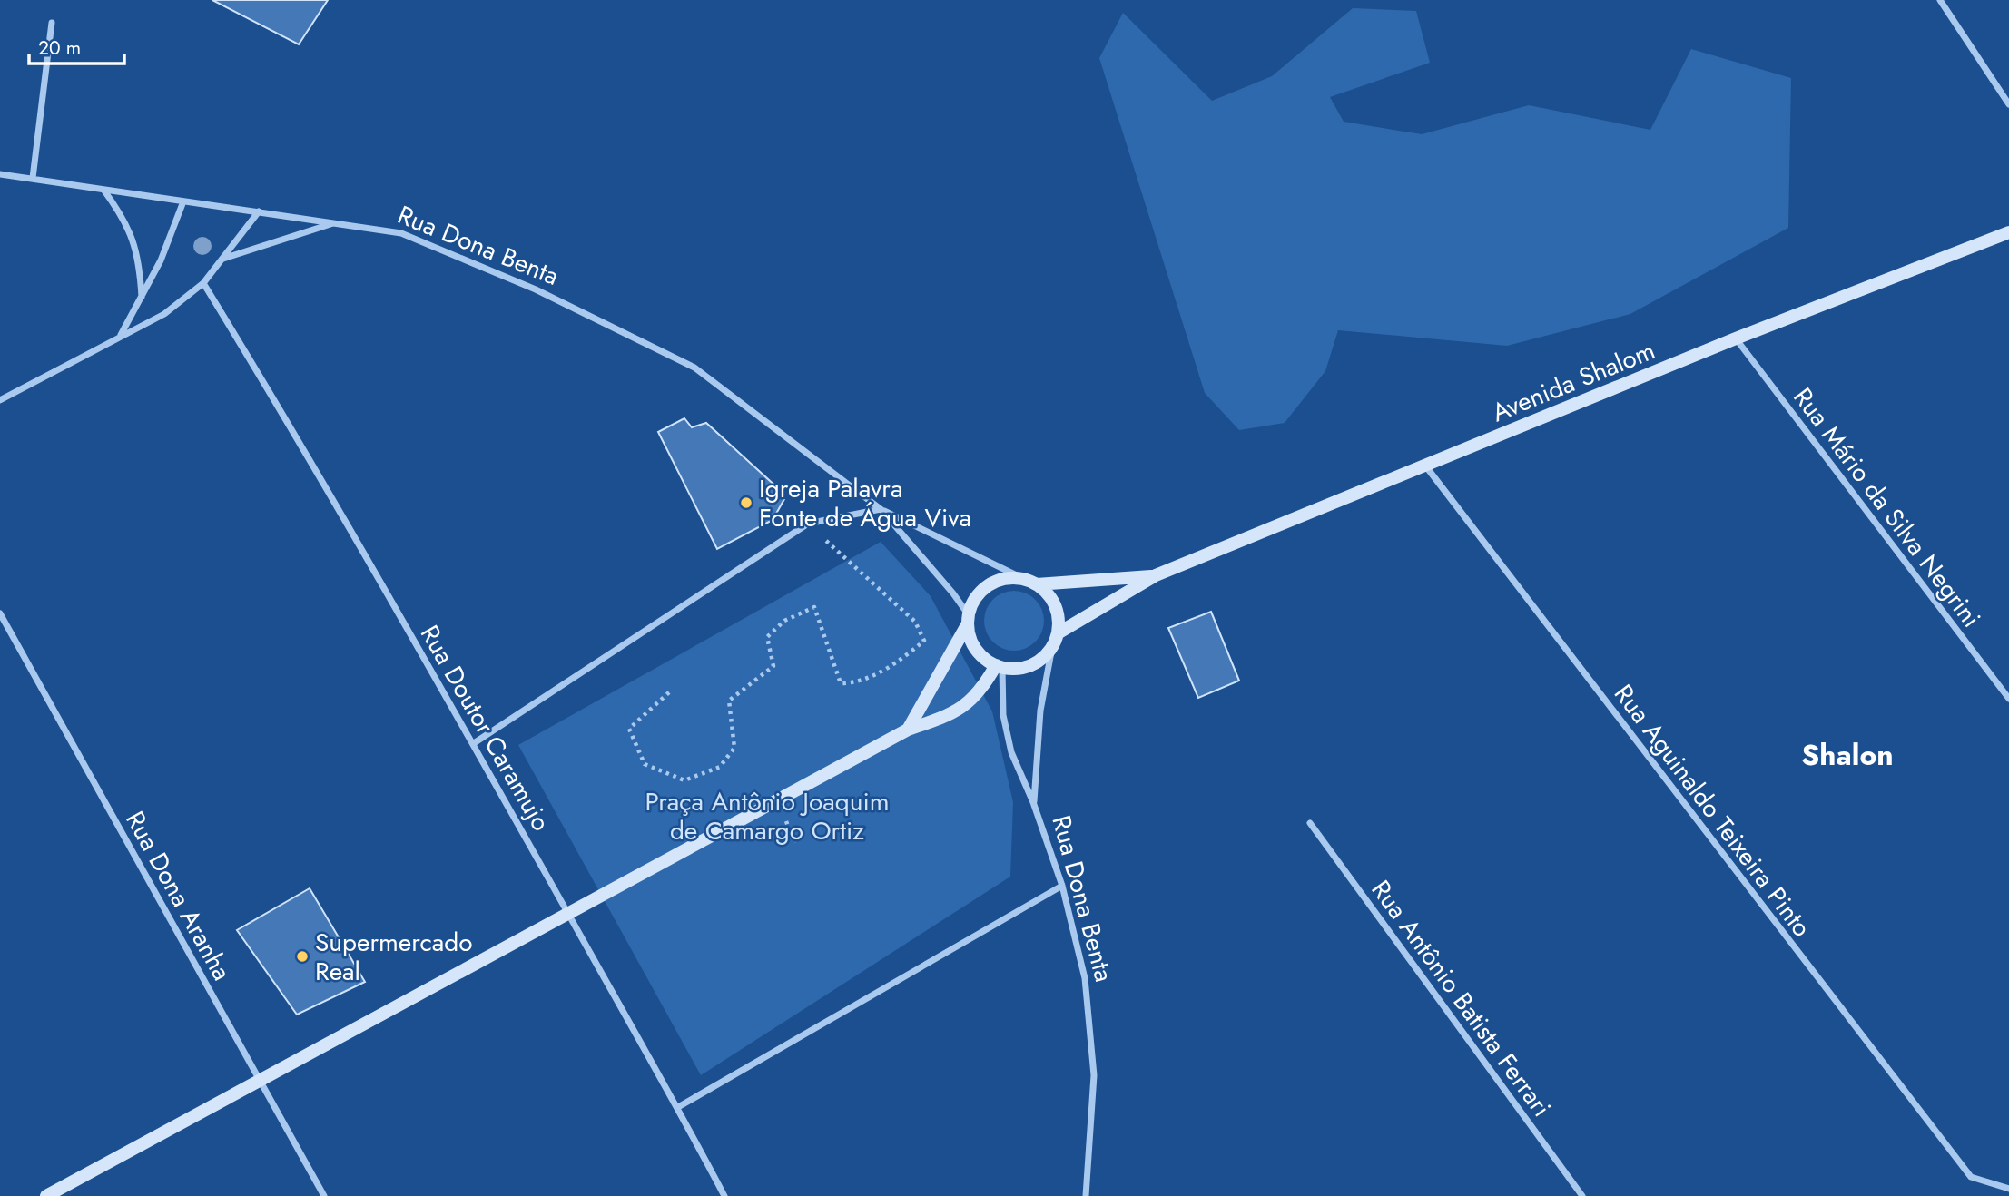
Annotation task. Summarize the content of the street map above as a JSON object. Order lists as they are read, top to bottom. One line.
{"streets":{"main road":["Rua Dona Benta","Avenida Shalom"],"street":["Rua Mário da Silva Negrini","Rua Doutor Caramujo","Rua Aguinaldo Teixeira Pinto","Rua Dona Aranha","Rua Antônio Batista Ferrari"]},"crossings":[["Rua Dona Benta","Avenida Shalom"],["Avenida Shalom","Rua Mário da Silva Negrini"],["Avenida Shalom","Rua Aguinaldo Teixeira Pinto"]],"districts":["Shalon"],"parks":["Praça Antônio Joaquim de Camargo Ortiz"],"places":["Igreja Palavra Fonte de Água Viva","Supermercado Real"],"scale_bar":"20 m"}
